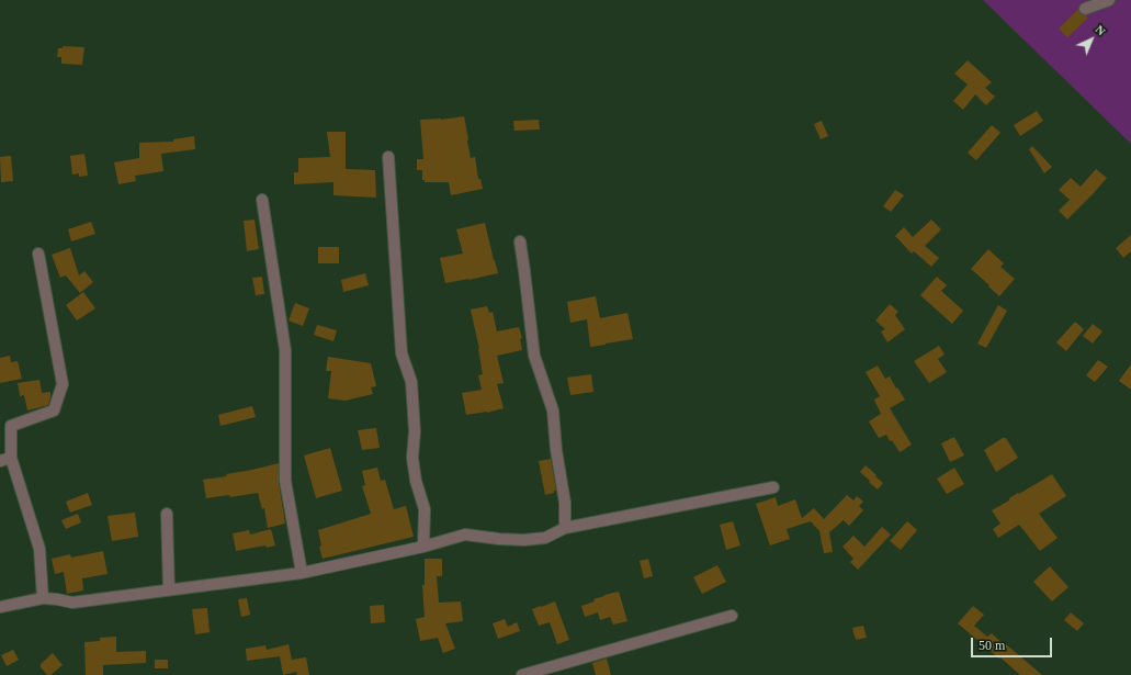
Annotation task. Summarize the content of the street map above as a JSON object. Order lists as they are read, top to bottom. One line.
{"scale_bar":"50 m","north":"top right"}
